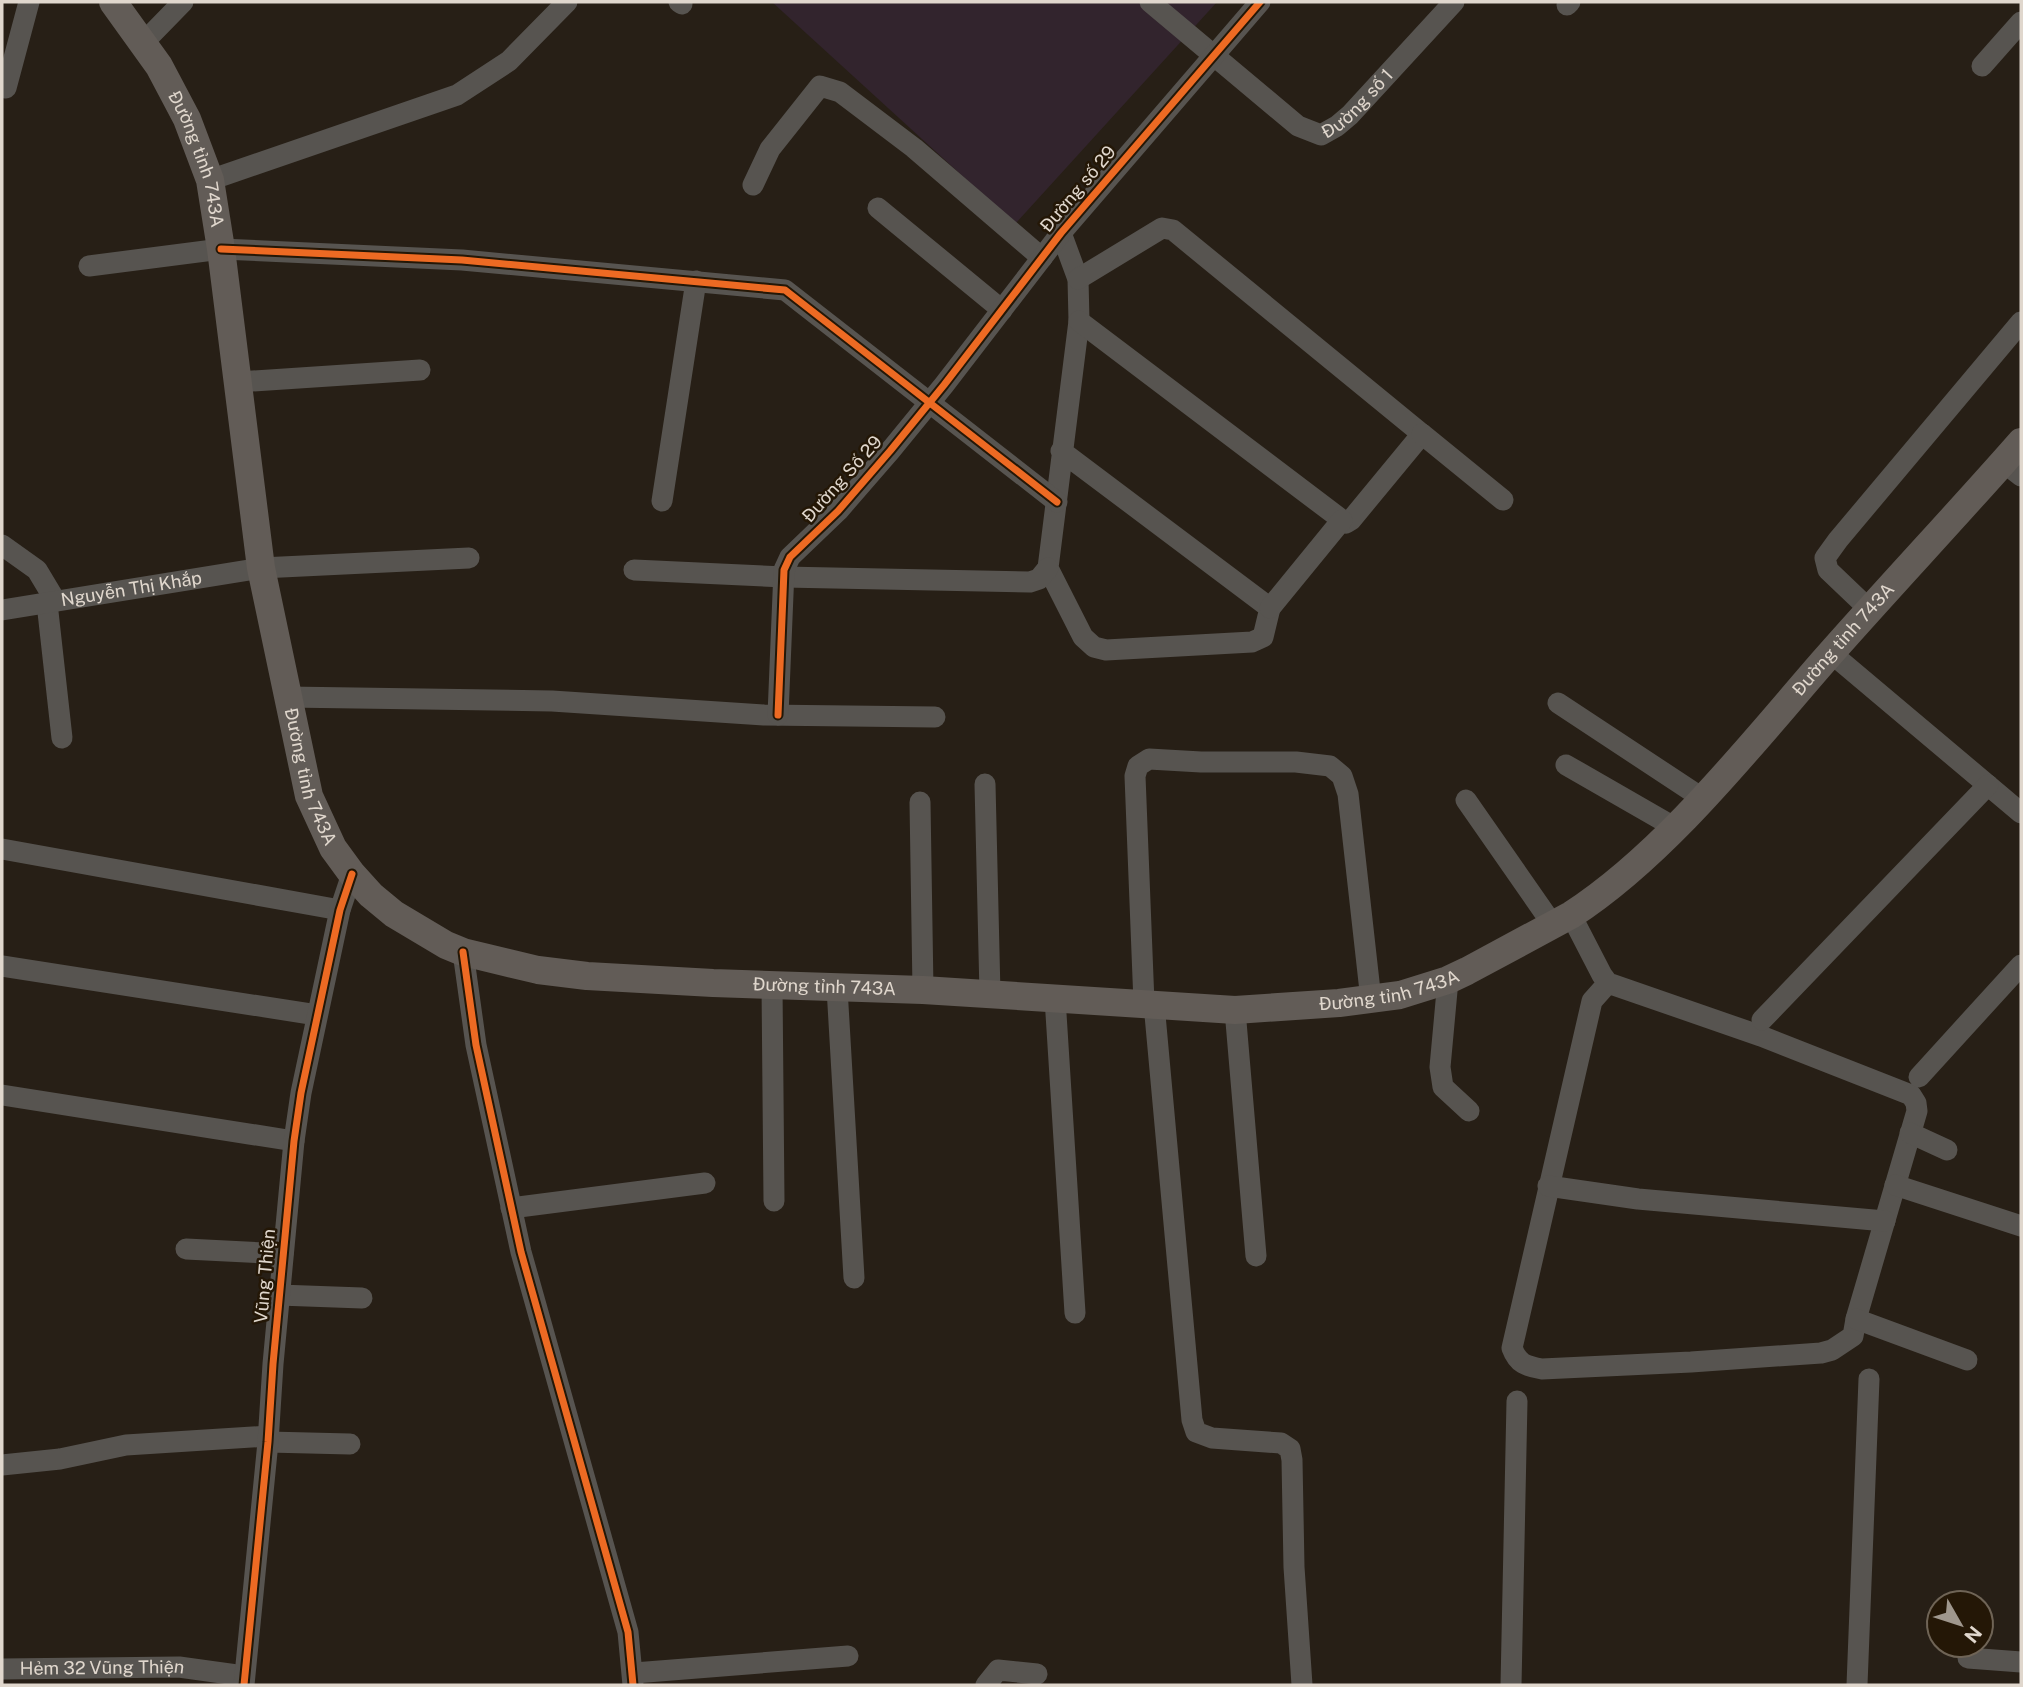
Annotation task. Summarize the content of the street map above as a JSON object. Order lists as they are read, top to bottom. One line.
{"streets":{"main road":["Đường tỉnh 743A"],"street":["Đường số 1","Đường số 29","Đường Số 29","Nguyễn Thị Khắp","Vũng Thiện","Hẻm 32 Vũng Thiện"]},"crossings":[["Đường số 1","Đường số 29"],["Đường tỉnh 743A","Nguyễn Thị Khắp"],["Đường tỉnh 743A","Vũng Thiện"],["Đường số 29","Đường Số 29"],["Vũng Thiện","Hẻm 32 Vũng Thiện"]],"north":"bottom right"}
